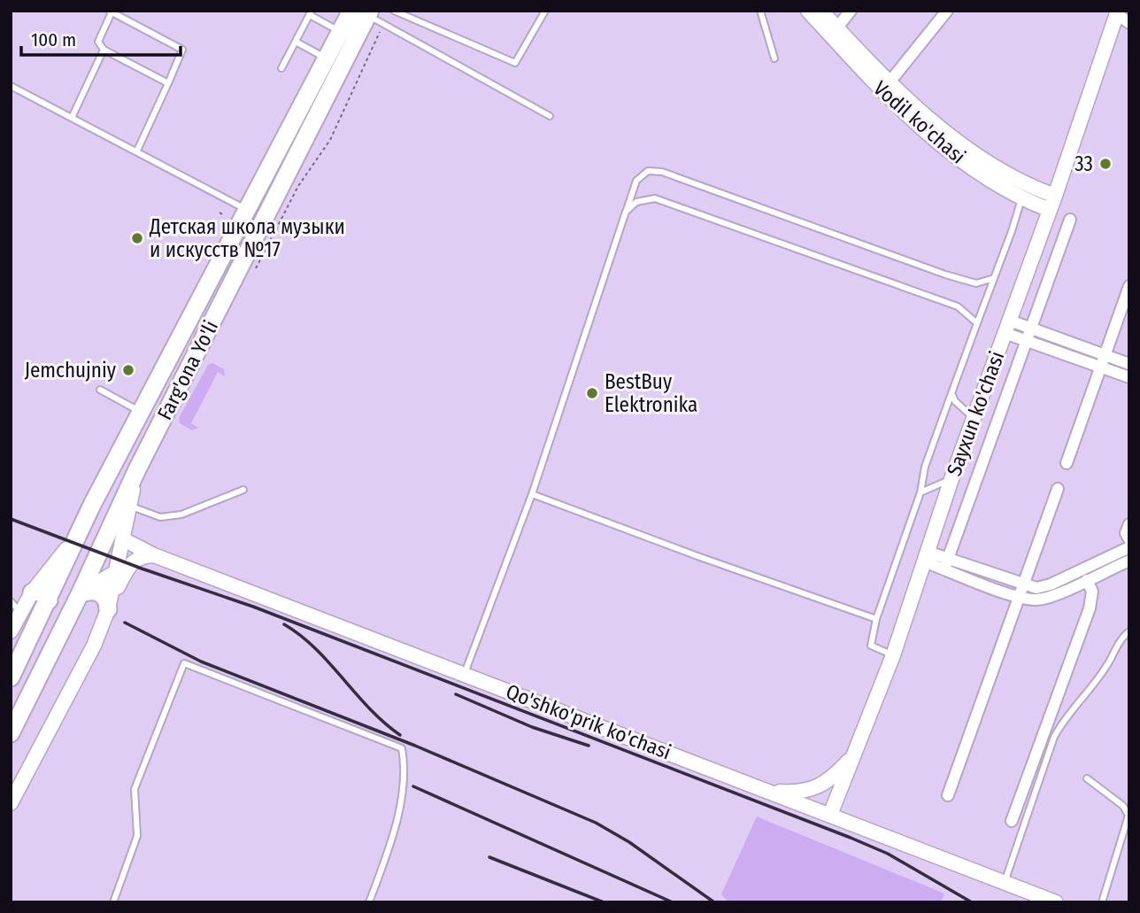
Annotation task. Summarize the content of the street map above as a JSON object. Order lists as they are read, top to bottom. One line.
{"streets":{"main road":["Farg'ona Yo'li"],"street":["Vodil ko'chasi","Sayxun ko'chasi","Qo'shko'prik ko'chasi"]},"crossings":[["Vodil ko'chasi","Sayxun ko'chasi"],["Sayxun ko'chasi","Qo'shko'prik ko'chasi"]],"places":["33","Детская школа музыки и искусств №17","Jemchujniy","BestBuy Elektronika"],"scale_bar":"100 m"}
